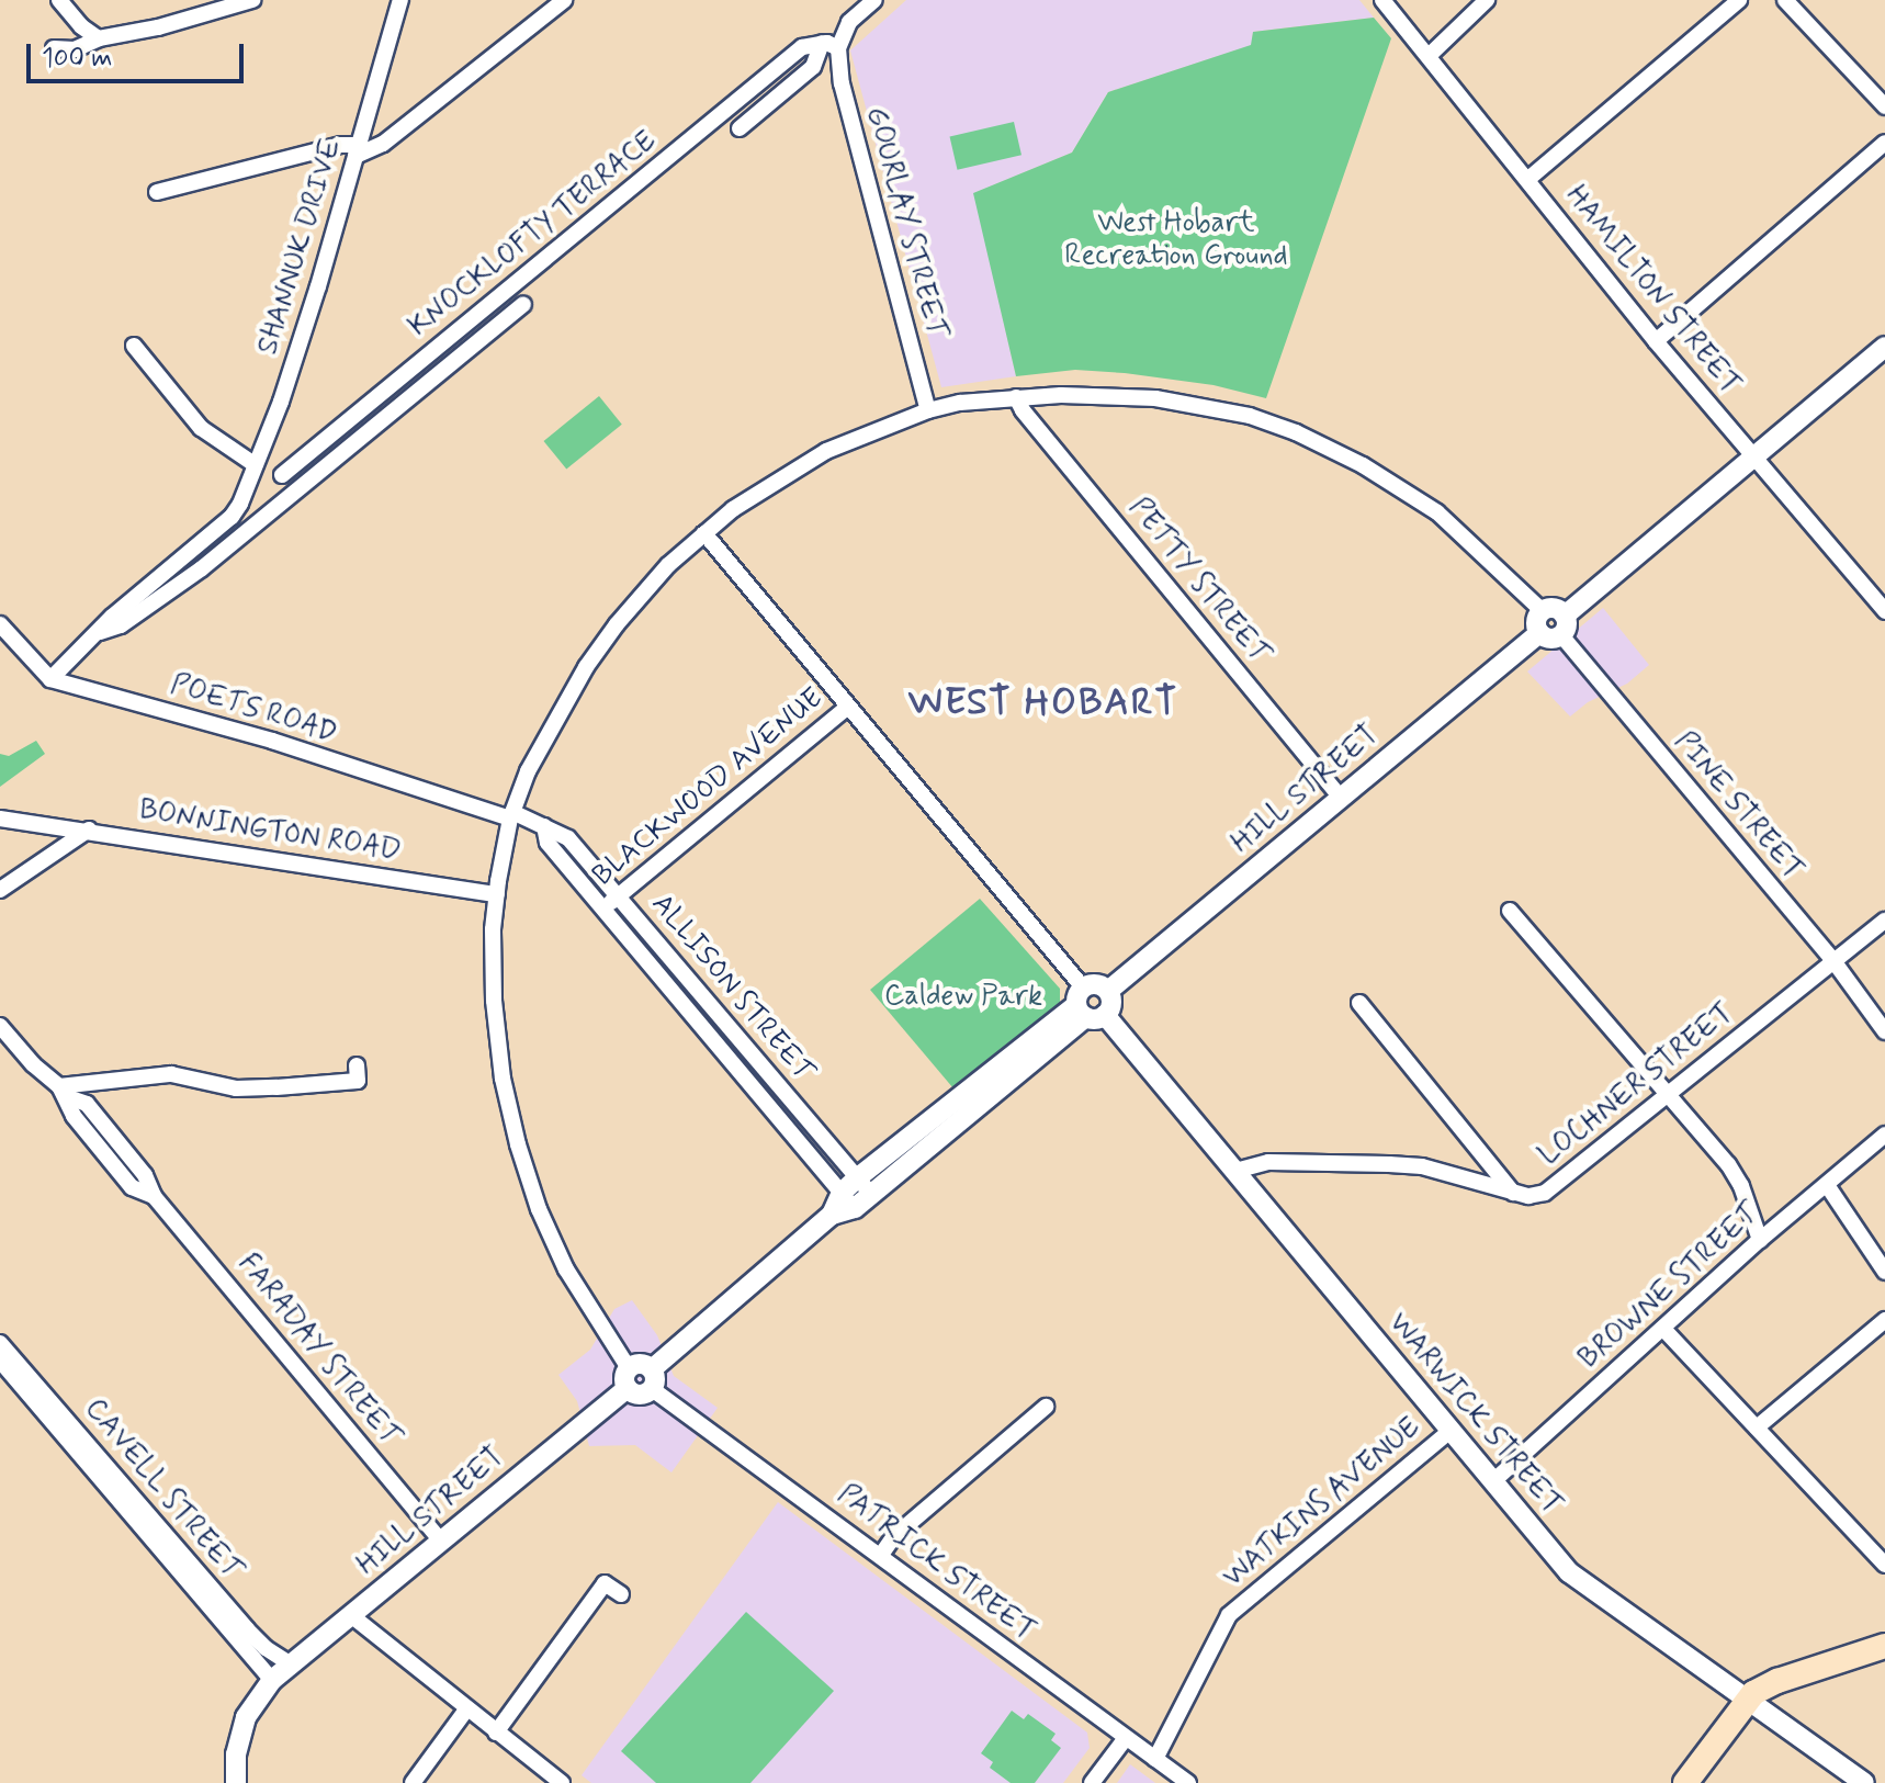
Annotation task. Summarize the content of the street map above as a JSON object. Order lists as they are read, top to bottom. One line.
{"streets":{"street":["GOURLAY STREET","KNOCKLOFTY TERRACE","SHANNUK DRIVE","HAMILTON STREET","PETTY STREET","POETS ROAD","BLACKWOOD AVENUE","HILL STREET","PINE STREET","BONNINGTON ROAD","ALLISON STREET","LOCHNER STREET","BROWNE STREET","FARADAY STREET","WARWICK STREET","CAVELL STREET","WATKINS AVENUE","PATRICK STREET"]},"crossings":[["KNOCKLOFTY TERRACE","SHANNUK DRIVE"],["KNOCKLOFTY TERRACE","POETS ROAD"],["PETTY STREET","HILL STREET"],["POETS ROAD","ALLISON STREET"],["BLACKWOOD AVENUE","ALLISON STREET"],["BLACKWOOD AVENUE","WARWICK STREET"],["HILL STREET","PINE STREET"],["HILL STREET","FARADAY STREET"],["HILL STREET","WARWICK STREET"],["HILL STREET","CAVELL STREET"],["PINE STREET","LOCHNER STREET"],["LOCHNER STREET","WARWICK STREET"],["BROWNE STREET","WARWICK STREET"],["WARWICK STREET","WATKINS AVENUE"],["WATKINS AVENUE","PATRICK STREET"]],"districts":["WEST HOBART"],"parks":["West Hobart Recreation Ground","Caldew Park"],"scale_bar":"100 m"}
